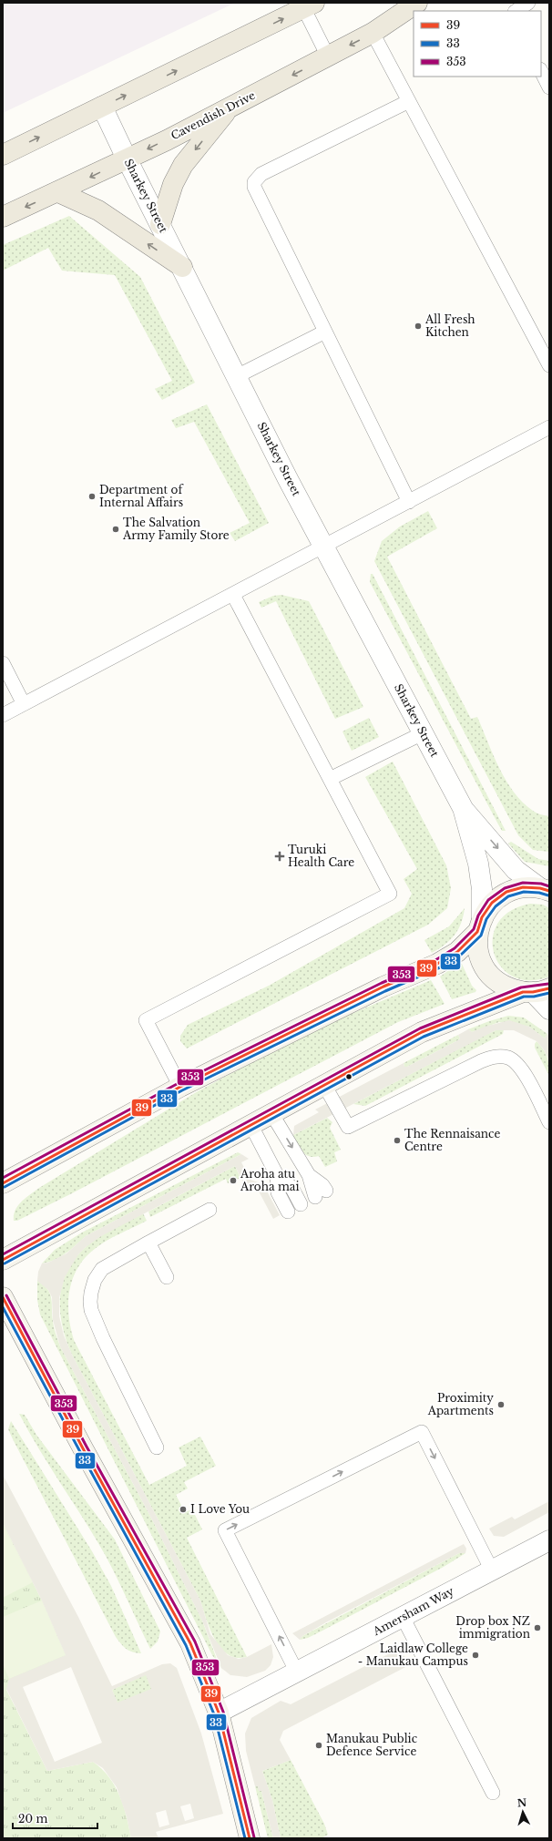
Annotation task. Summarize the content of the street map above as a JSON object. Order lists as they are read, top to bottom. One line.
{"streets":{"main road":["Cavendish Drive"],"street":["Sharkey Street","Amersham Way"]},"crossings":[["Cavendish Drive","Sharkey Street"]],"places":{"other":["All Fresh Kitchen","Department of Internal Affairs","The Salvation Army Family Store","The Rennaisance Centre","Aroha atu Aroha mai","Proximity Apartments","I Love You","Drop box NZ immigration","Laidlaw College - Manukau Campus","Manukau Public Defence Service"],"health":["Turuki Health Care"]},"lines":["transit line 353","transit line 39","transit line 33"],"legend":["39","33","353"],"scale_bar":"20 m","north":"top"}
